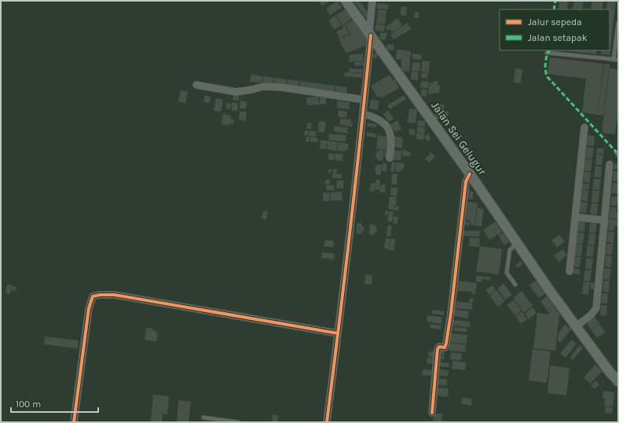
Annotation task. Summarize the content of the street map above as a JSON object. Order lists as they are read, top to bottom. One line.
{"streets":{"main road":["Jalan Sei Gelugur"]},"legend":["Jalur sepeda","Jalan setapak"],"scale_bar":"100 m"}
